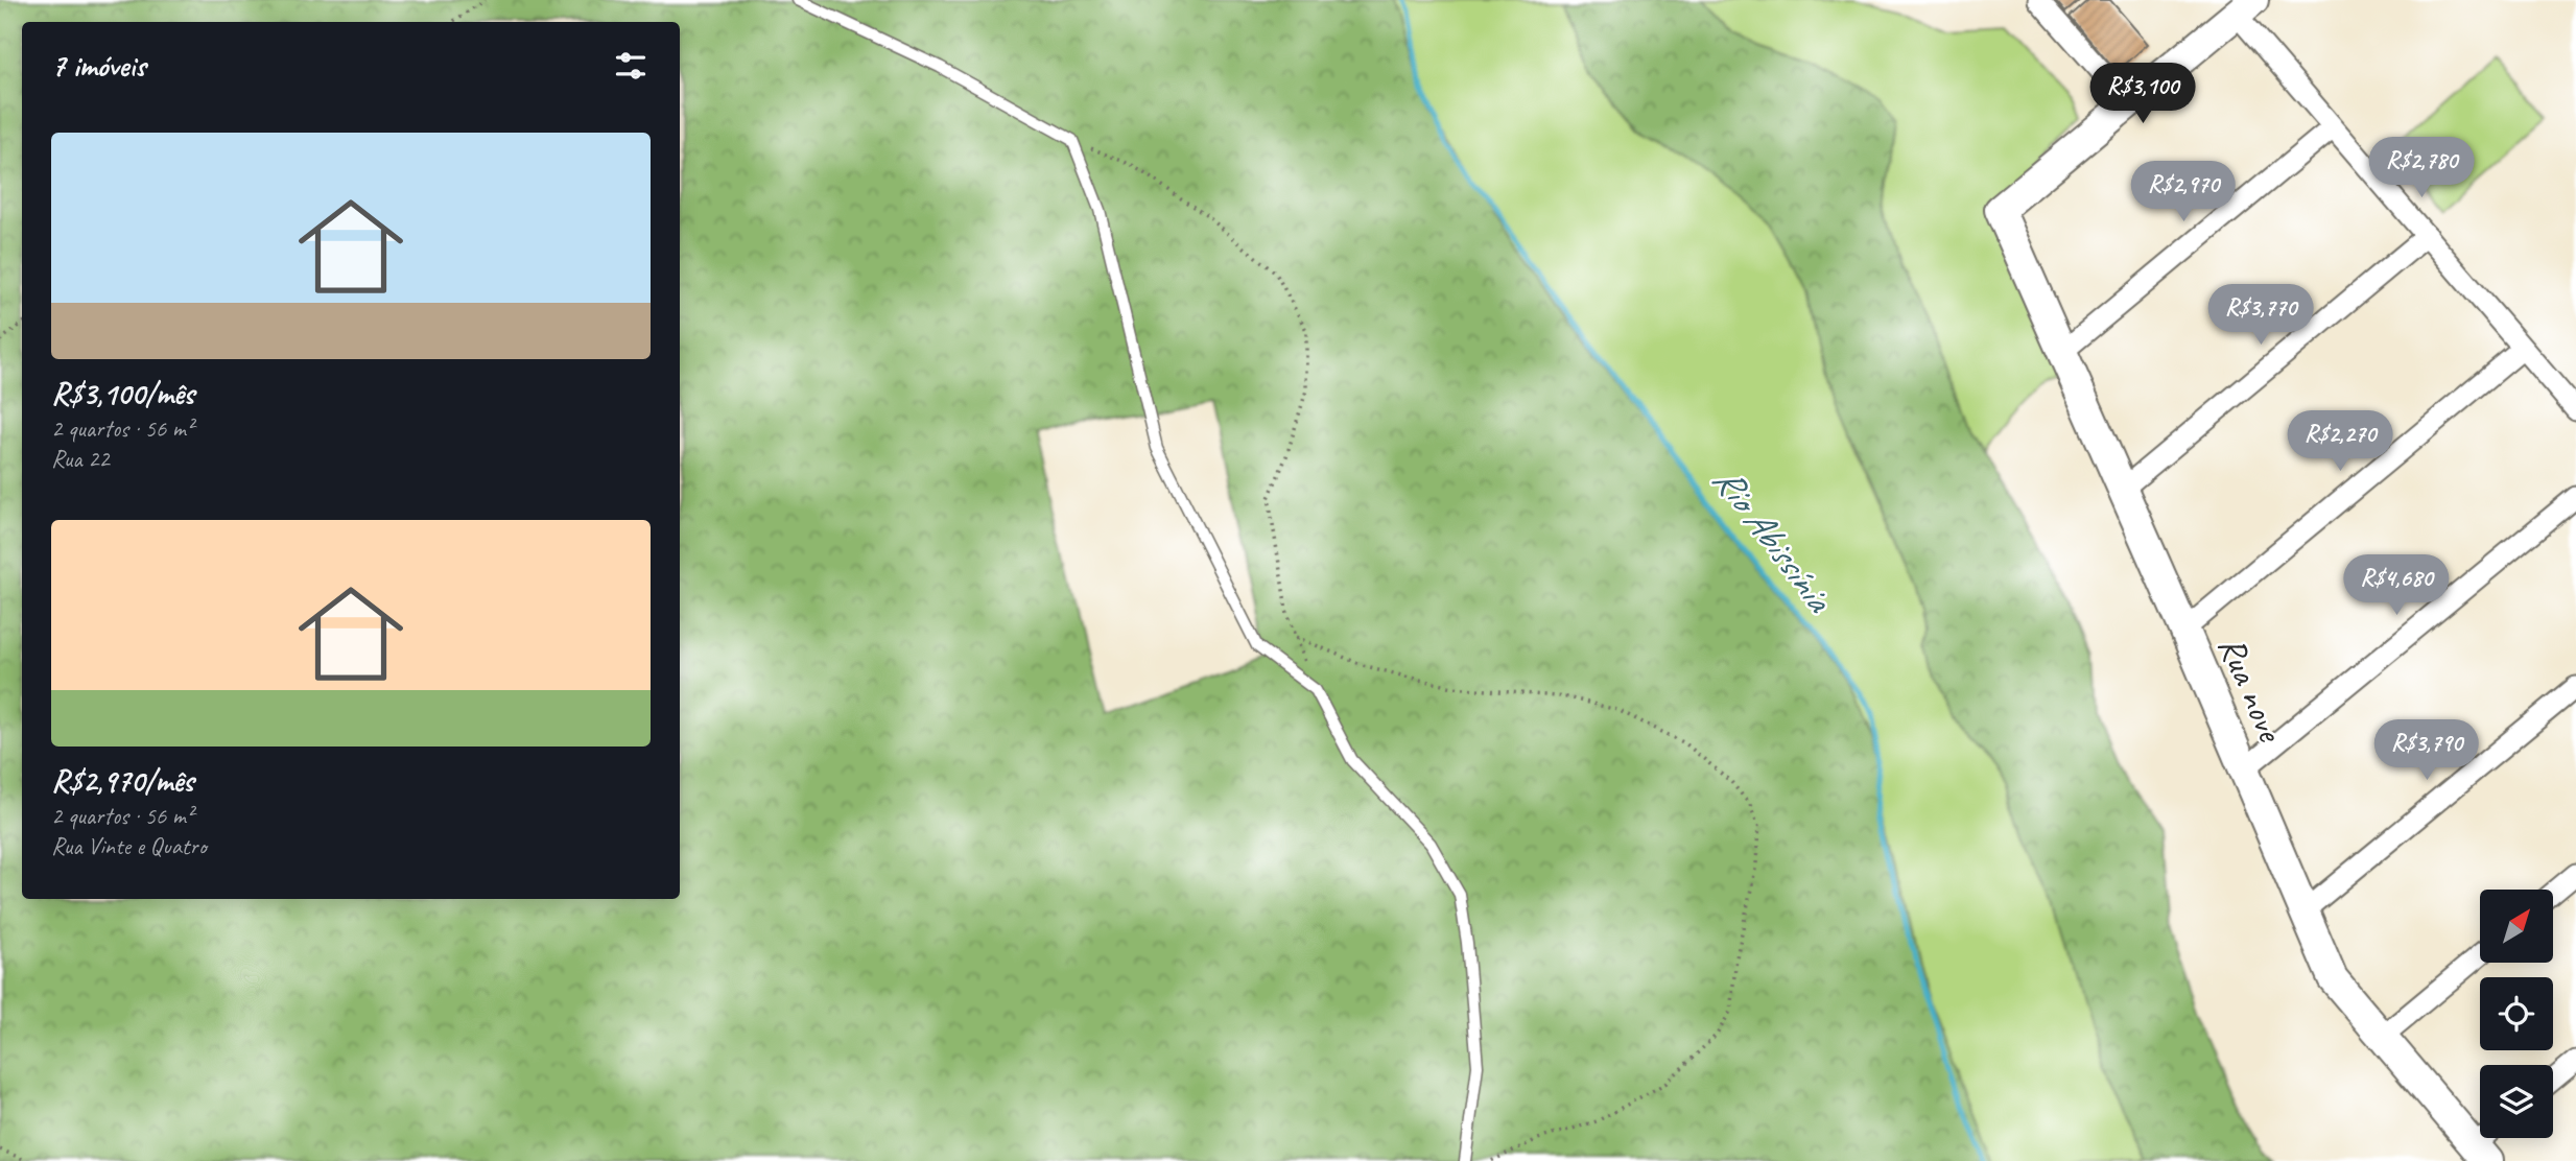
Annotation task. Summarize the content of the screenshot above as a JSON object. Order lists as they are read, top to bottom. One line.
{"streets":{"street":["Rua nove"]},"water":["Rio Abissínia"],"north":"top right","page":{"heading":"7 imóveis","price":["R$3,100","R$2,780","R$2,970","R$3,770","R$2,270","R$4,680","R$3,790"],"list":[{"name":"R$3,100/mês","note":"2 quartos · 56 m² · Rua 22"},{"name":"R$2,970/mês","note":"2 quartos · 56 m² · Rua Vinte e Quatro"}]}}
